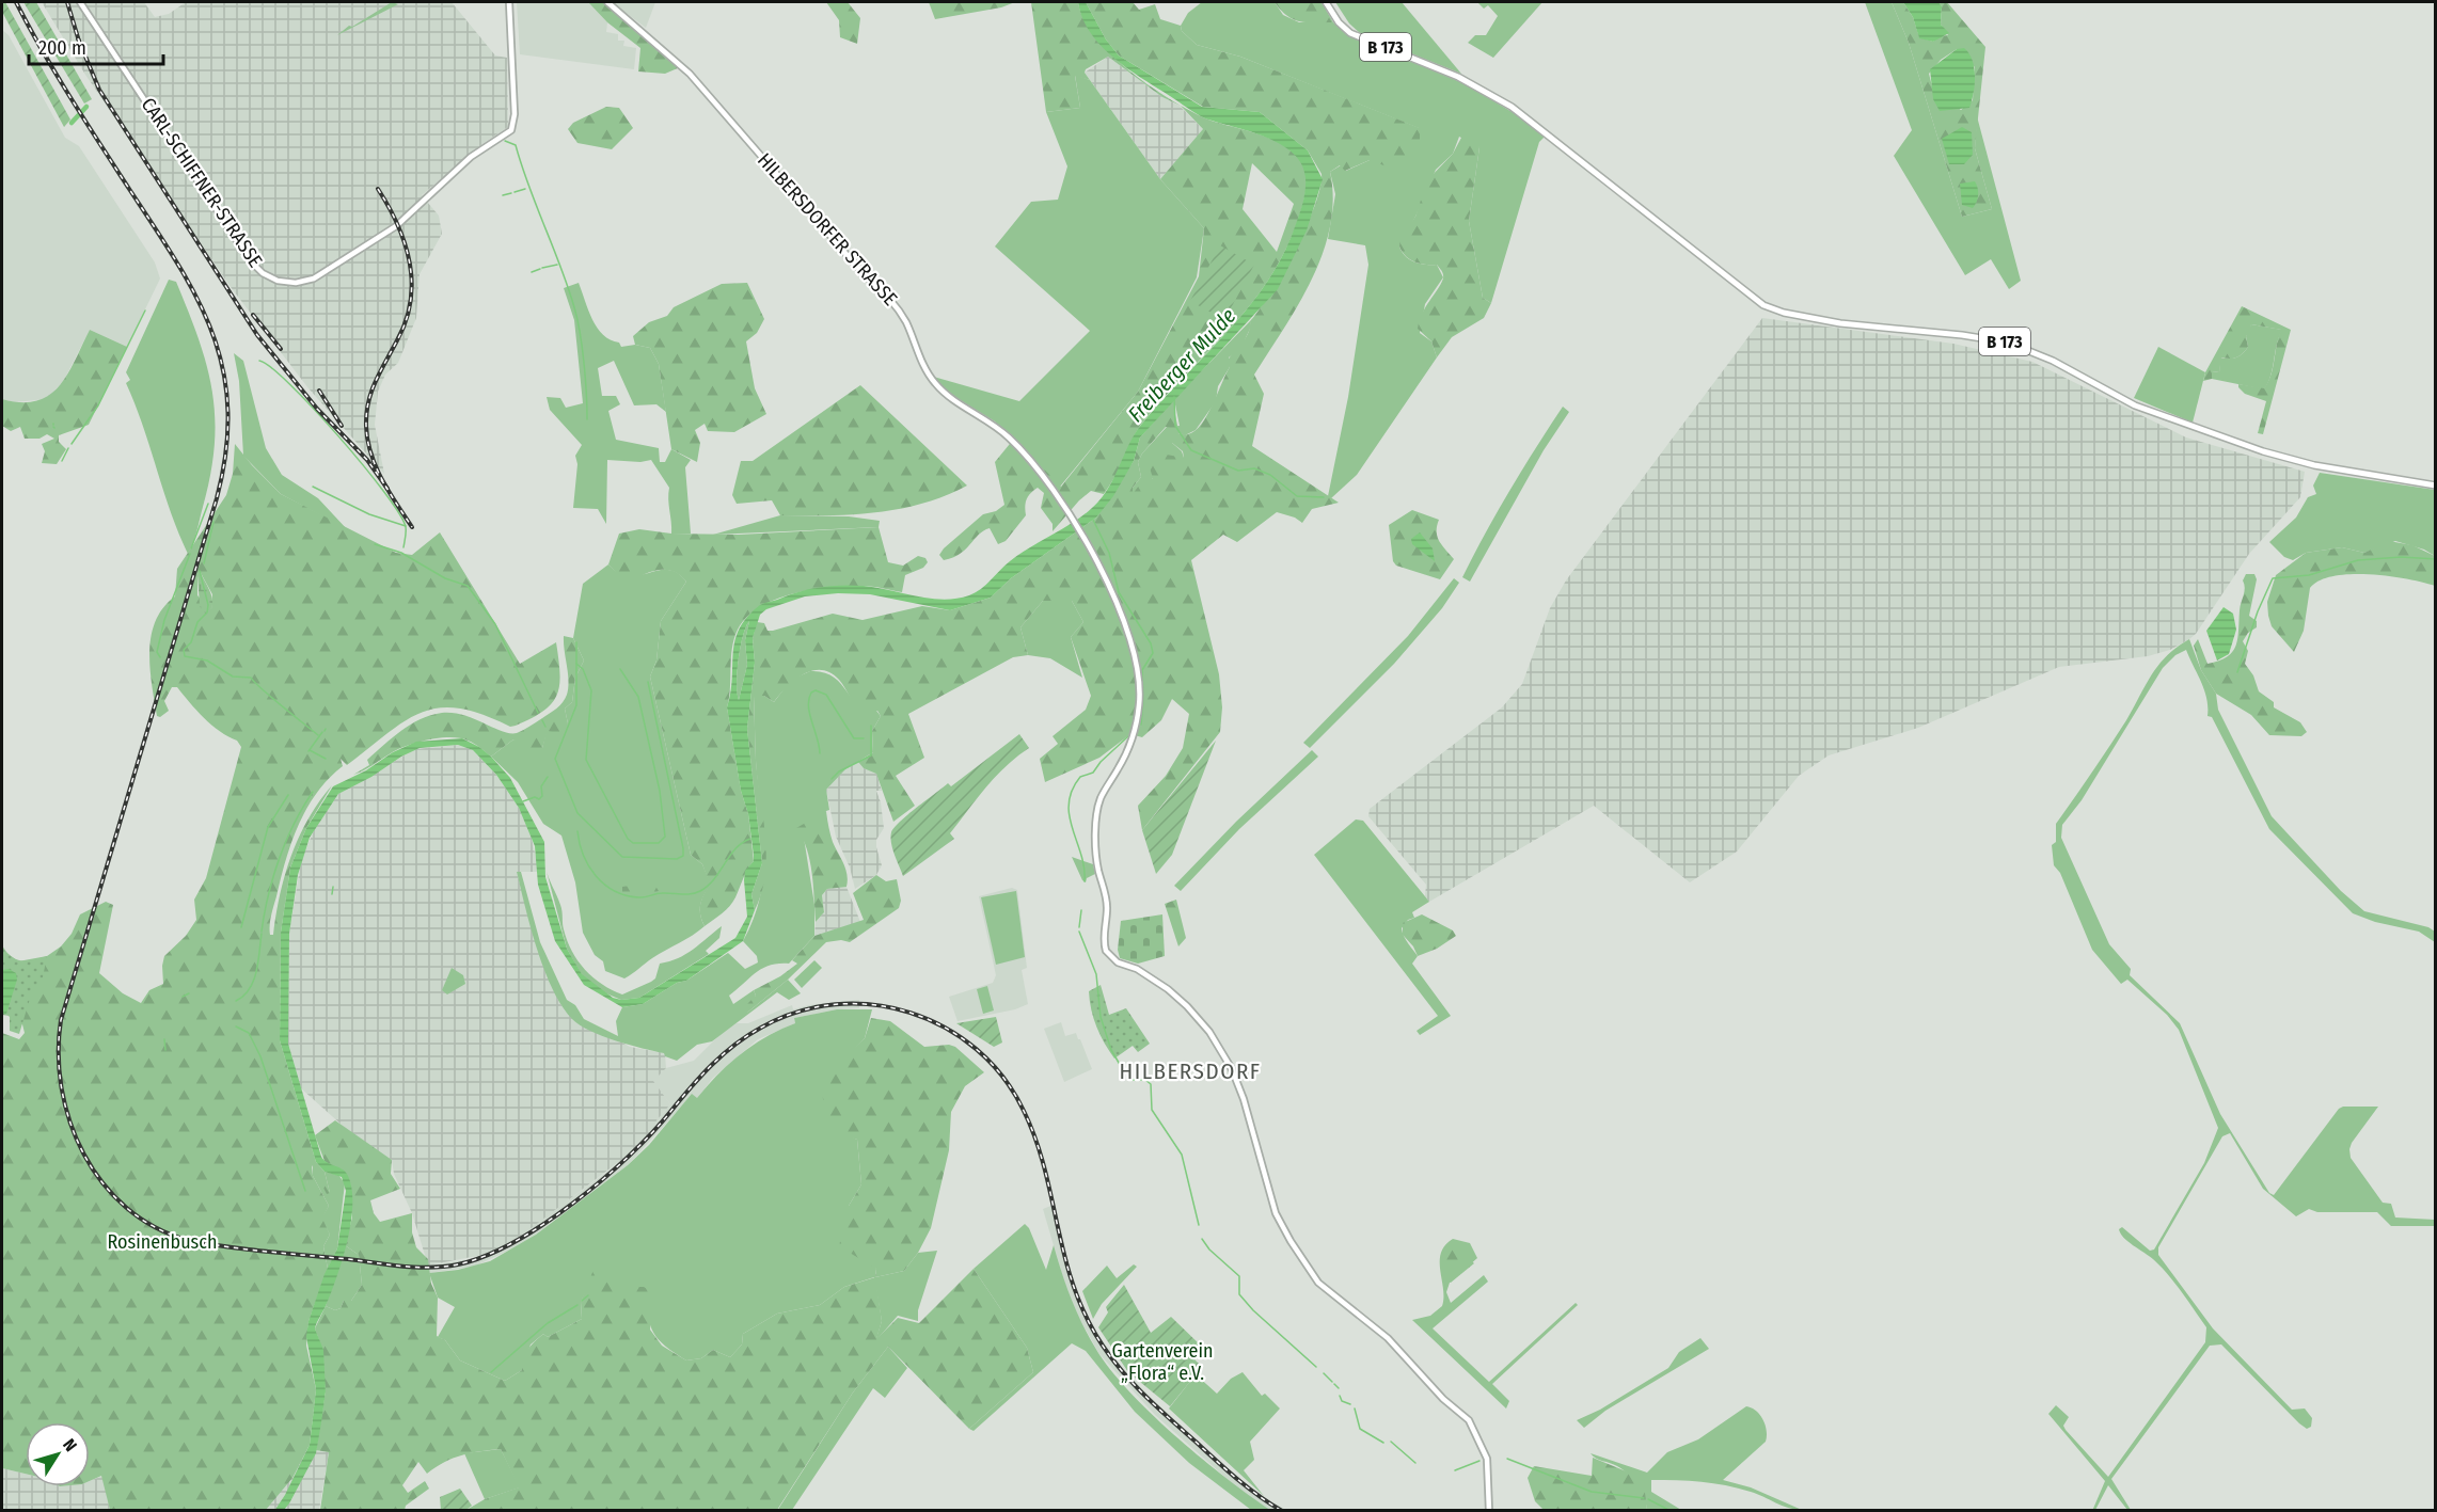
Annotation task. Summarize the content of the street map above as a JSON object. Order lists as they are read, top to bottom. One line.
{"streets":{"main road":["B 173","CARL-SCHIFFNER-STRASSE","HILBERSDORFER STRASSE"]},"districts":["HILBERSDORF"],"water":["Freiberger Mulde"],"parks":["Rosinenbusch","Gartenverein „Flora“ e.V."],"scale_bar":"200 m","north":"top right"}
